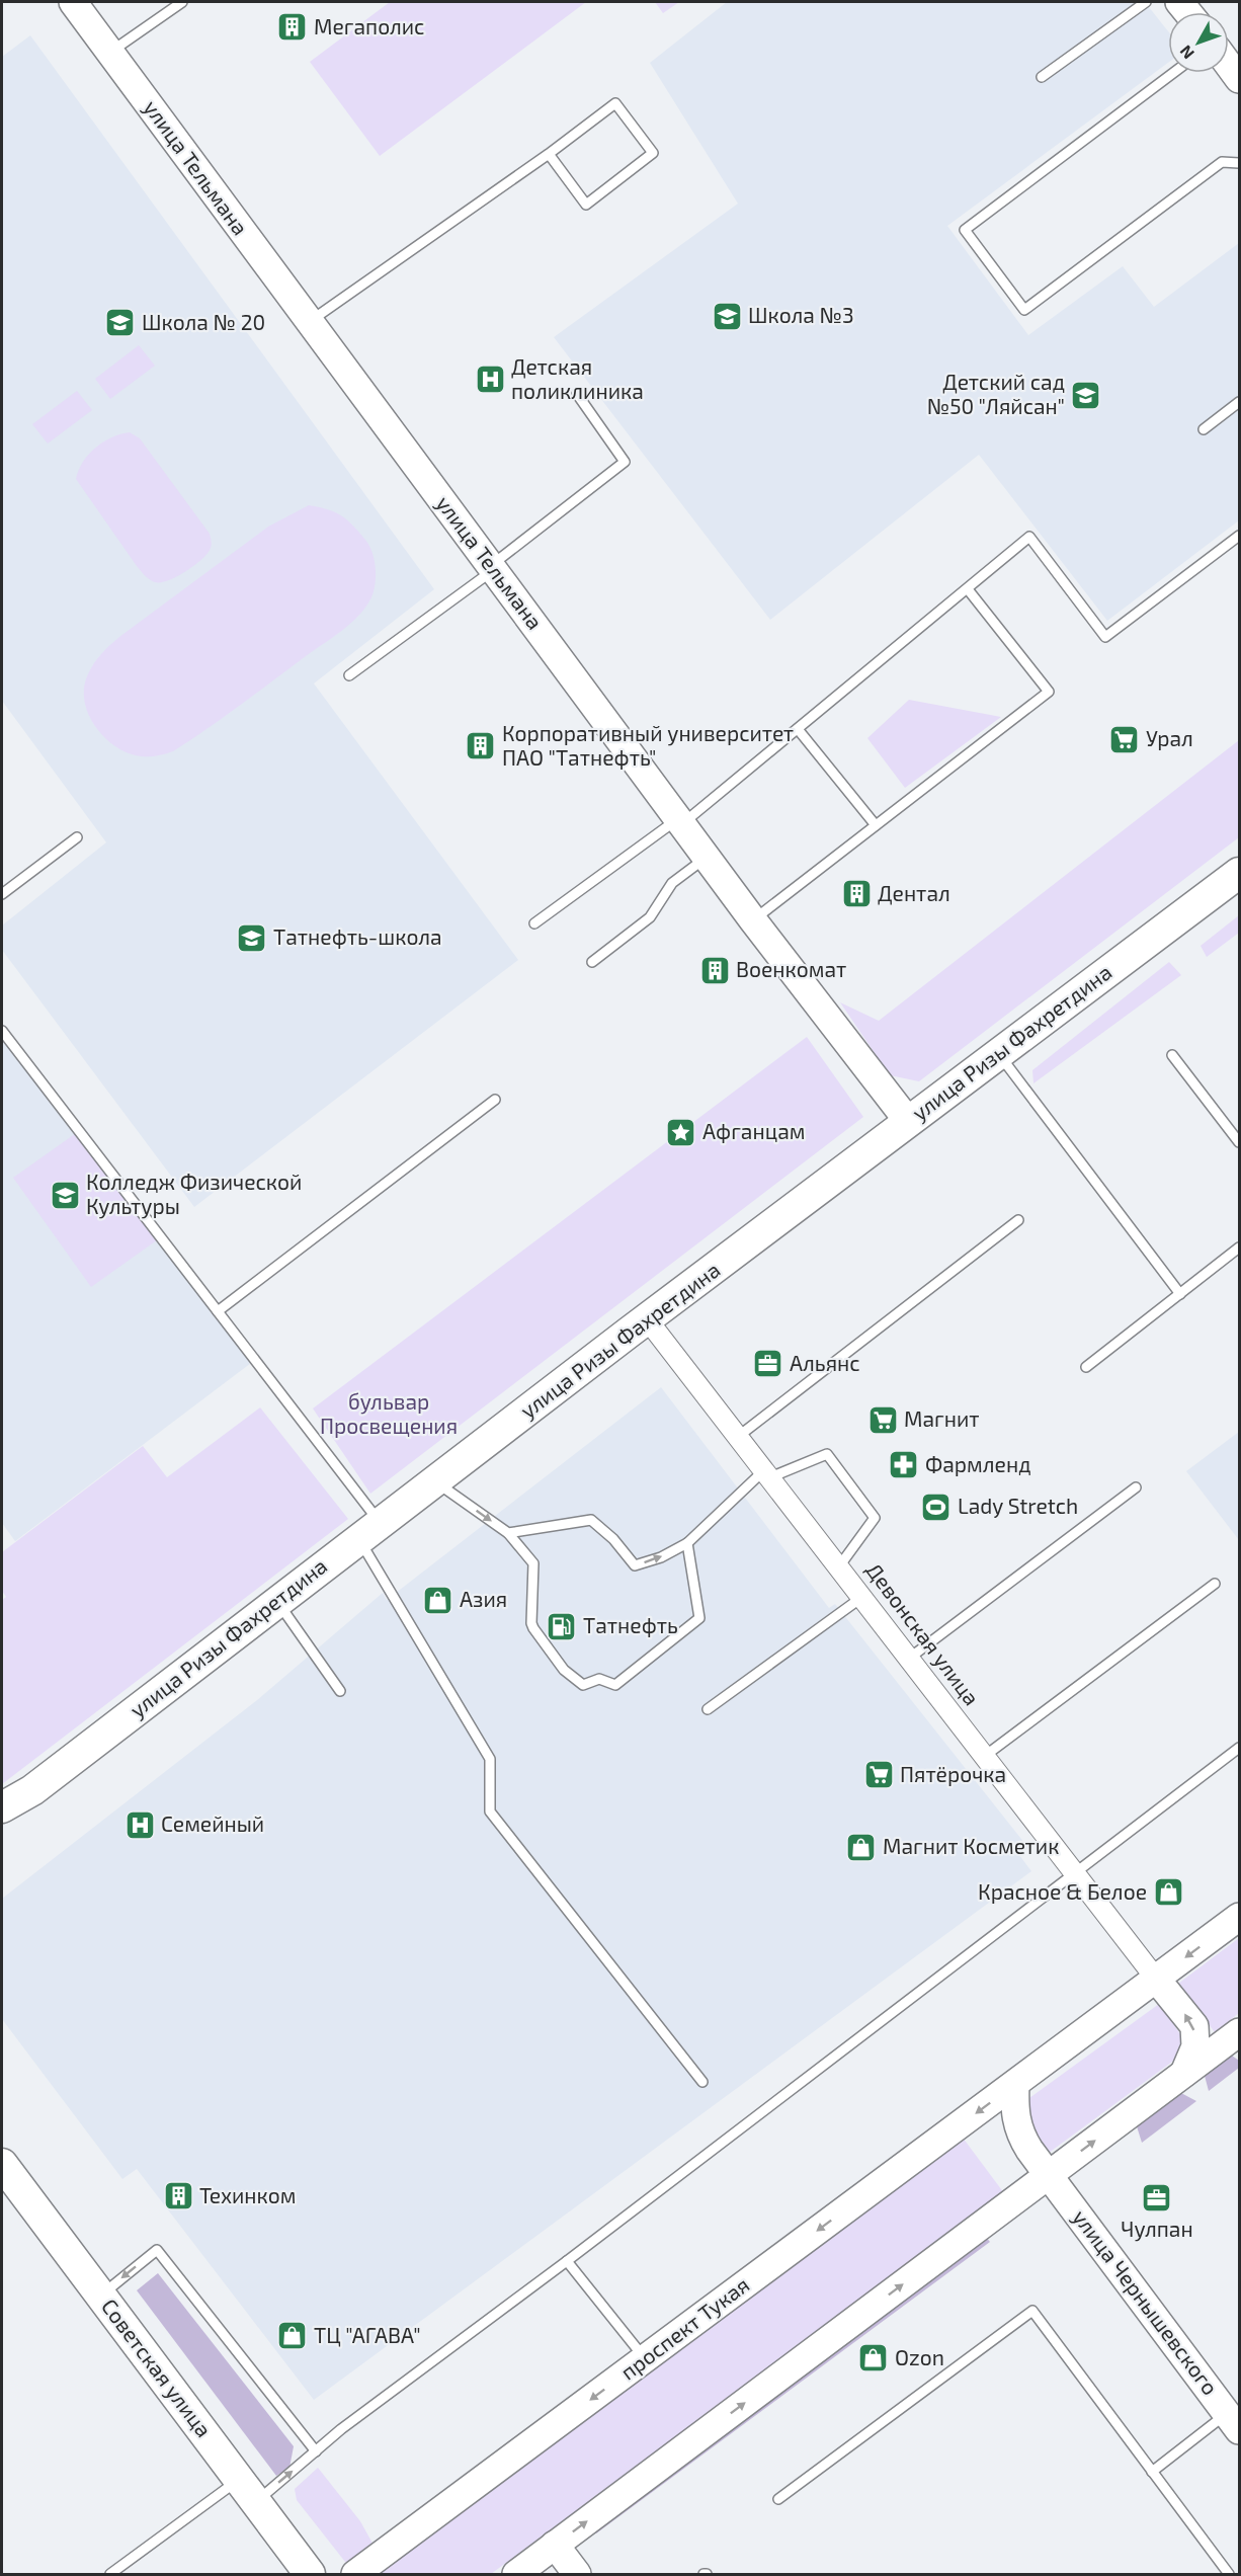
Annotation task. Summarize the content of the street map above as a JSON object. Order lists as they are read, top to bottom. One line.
{"streets":{"main road":["улица Тельмана","улица Ризы Фахретдина","улица Чернышевского","проспект Тукая","Советская улица"],"street":["Девонская улица"]},"crossings":[["улица Тельмана","улица Ризы Фахретдина"],["улица Ризы Фахретдина","Девонская улица"],["Девонская улица","проспект Тукая"]],"parks":["бульвар Просвещения"],"places":{"building":["Мегаполис","Корпоративный университет ПАО \"Татнефть\"","Дентал","Военкомат","Техинком"],"school or university":["Школа №3","Школа № 20","Детский сад №50 \"Ляйсан\"","Татнефть-школа","Колледж Физической Культуры"],"hospital":["Детская поликлиника","Семейный"],"supermarket":["Урал","Магнит","Пятёрочка"],"place":["Афганцам"],"office":["Альянс","Чулпан"],"pharmacy":["Фармленд"],"sports":["Lady Stretch"],"shop":["Азия","Магнит Косметик","Красное & Белое","ТЦ \"АГАВА\"","Ozon"],"fuel station":["Татнефть"]},"north":"bottom left"}
